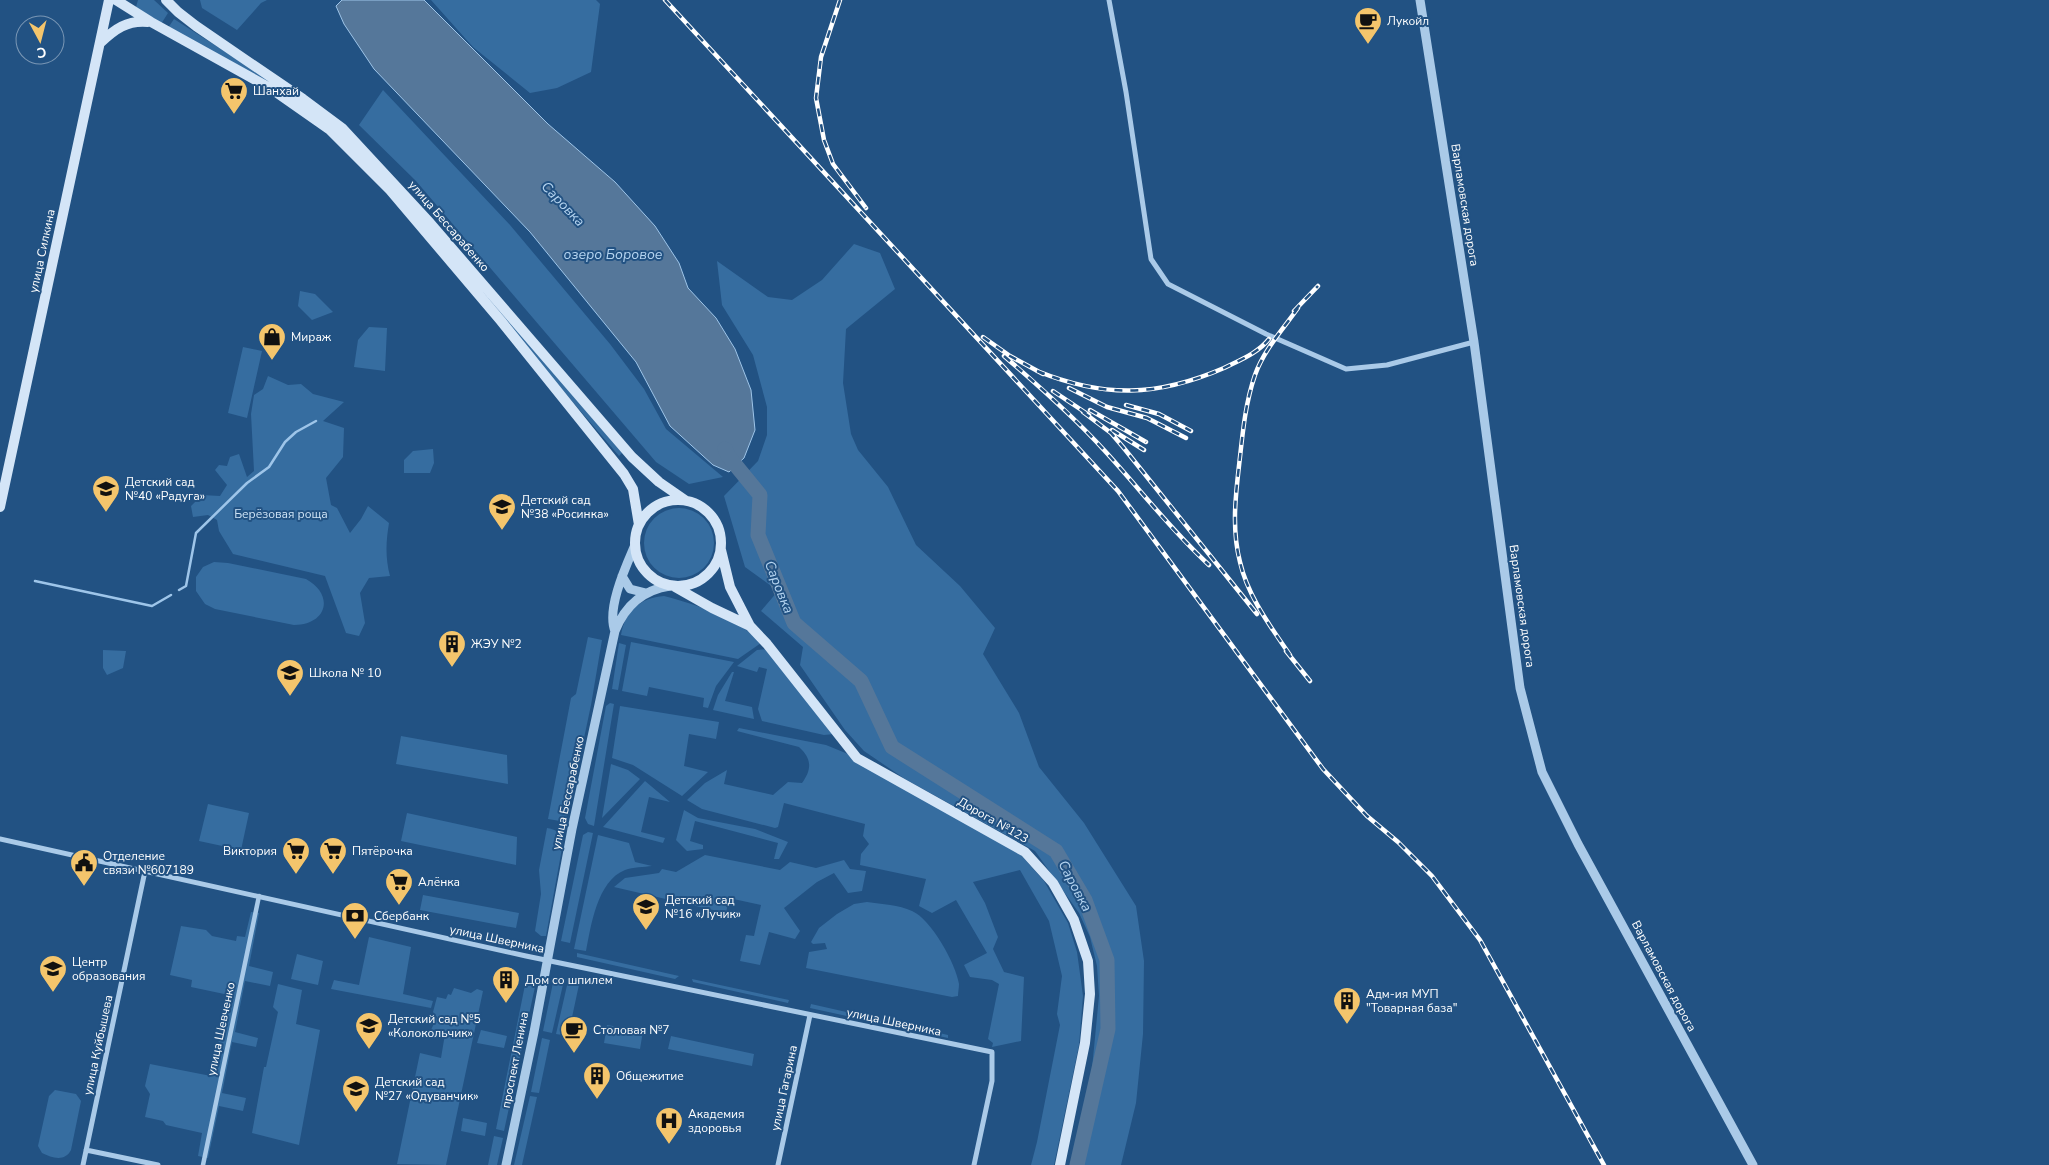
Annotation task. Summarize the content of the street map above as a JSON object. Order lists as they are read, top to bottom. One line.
{"streets":{"main road":["улица Бессарабенко","улица Силкина","Дорога №123"],"street":["Варламовская дорога","улица Шверника","улица Шевченко","улица Куйбышева","проспект Ленина","улица Гагарина"]},"crossings":[["улица Бессарабенко","Дорога №123"],["улица Бессарабенко","улица Шверника"],["улица Бессарабенко","проспект Ленина"],["улица Шверника","улица Шевченко"],["улица Шверника","улица Куйбышева"],["улица Шверника","проспект Ленина"],["улица Шверника","улица Гагарина"]],"water":["Саровка","озеро Боровое"],"parks":["Берёзовая роща"],"places":{"cafe":["Лукойл","Столовая №7"],"supermarket":["Шанхай","Виктория","Пятёрочка","Алёнка"],"shop":["Мираж"],"school or university":["Детский сад №40 «Радуга»","Детский сад №38 «Росинка»","Школа № 10","Детский сад №16 «Лучик»","Центр образования","Детский сад №5 «Колокольчик»","Детский сад №27 «Одуванчик»"],"building":["ЖЭУ №2","Дом со шпилем","Адм-ия МУП \"Товарная база\"","Общежитие"],"public building":["Отделение связи №607189"],"bank":["Сбербанк"],"hospital":["Академия здоровья"]},"north":"bottom"}
